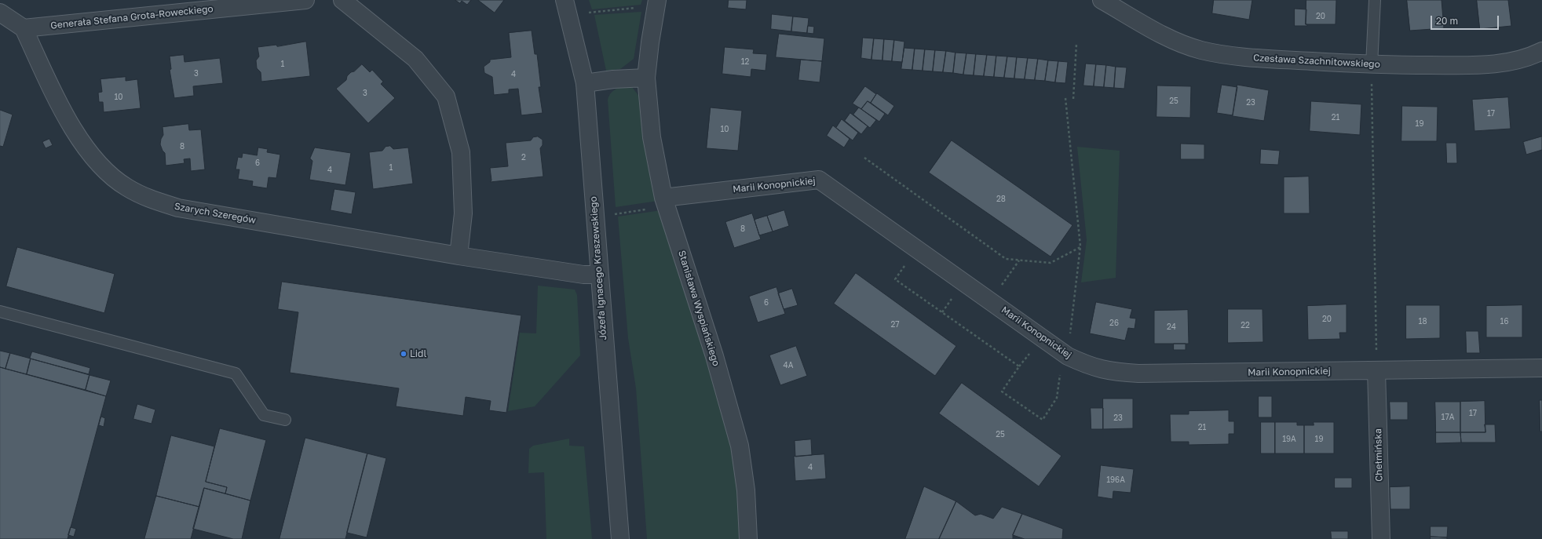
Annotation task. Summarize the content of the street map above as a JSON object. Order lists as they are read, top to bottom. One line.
{"streets":{"street":["Generała Stefana Grota-Roweckiego","Czesława Szachnitowskiego","Marii Konopnickiej","Szarych Szeregów","Józefa Ignacego Kraszewskiego","Stanisława Wyspiańskiego","Chełmińska"]},"crossings":[["Generała Stefana Grota-Roweckiego","Szarych Szeregów"],["Marii Konopnickiej","Stanisława Wyspiańskiego"],["Marii Konopnickiej","Chełmińska"],["Szarych Szeregów","Józefa Ignacego Kraszewskiego"]],"places":["Lidl"],"house_numbers":["20","12","1","3","4","3","10","25","23","17","21","19","10","8","2","6","1","4","28","8","6","20","18","16","26","27","22","24","4A","17","17A","23","21","25","19A","19","4","196A"],"scale_bar":"20 m"}
